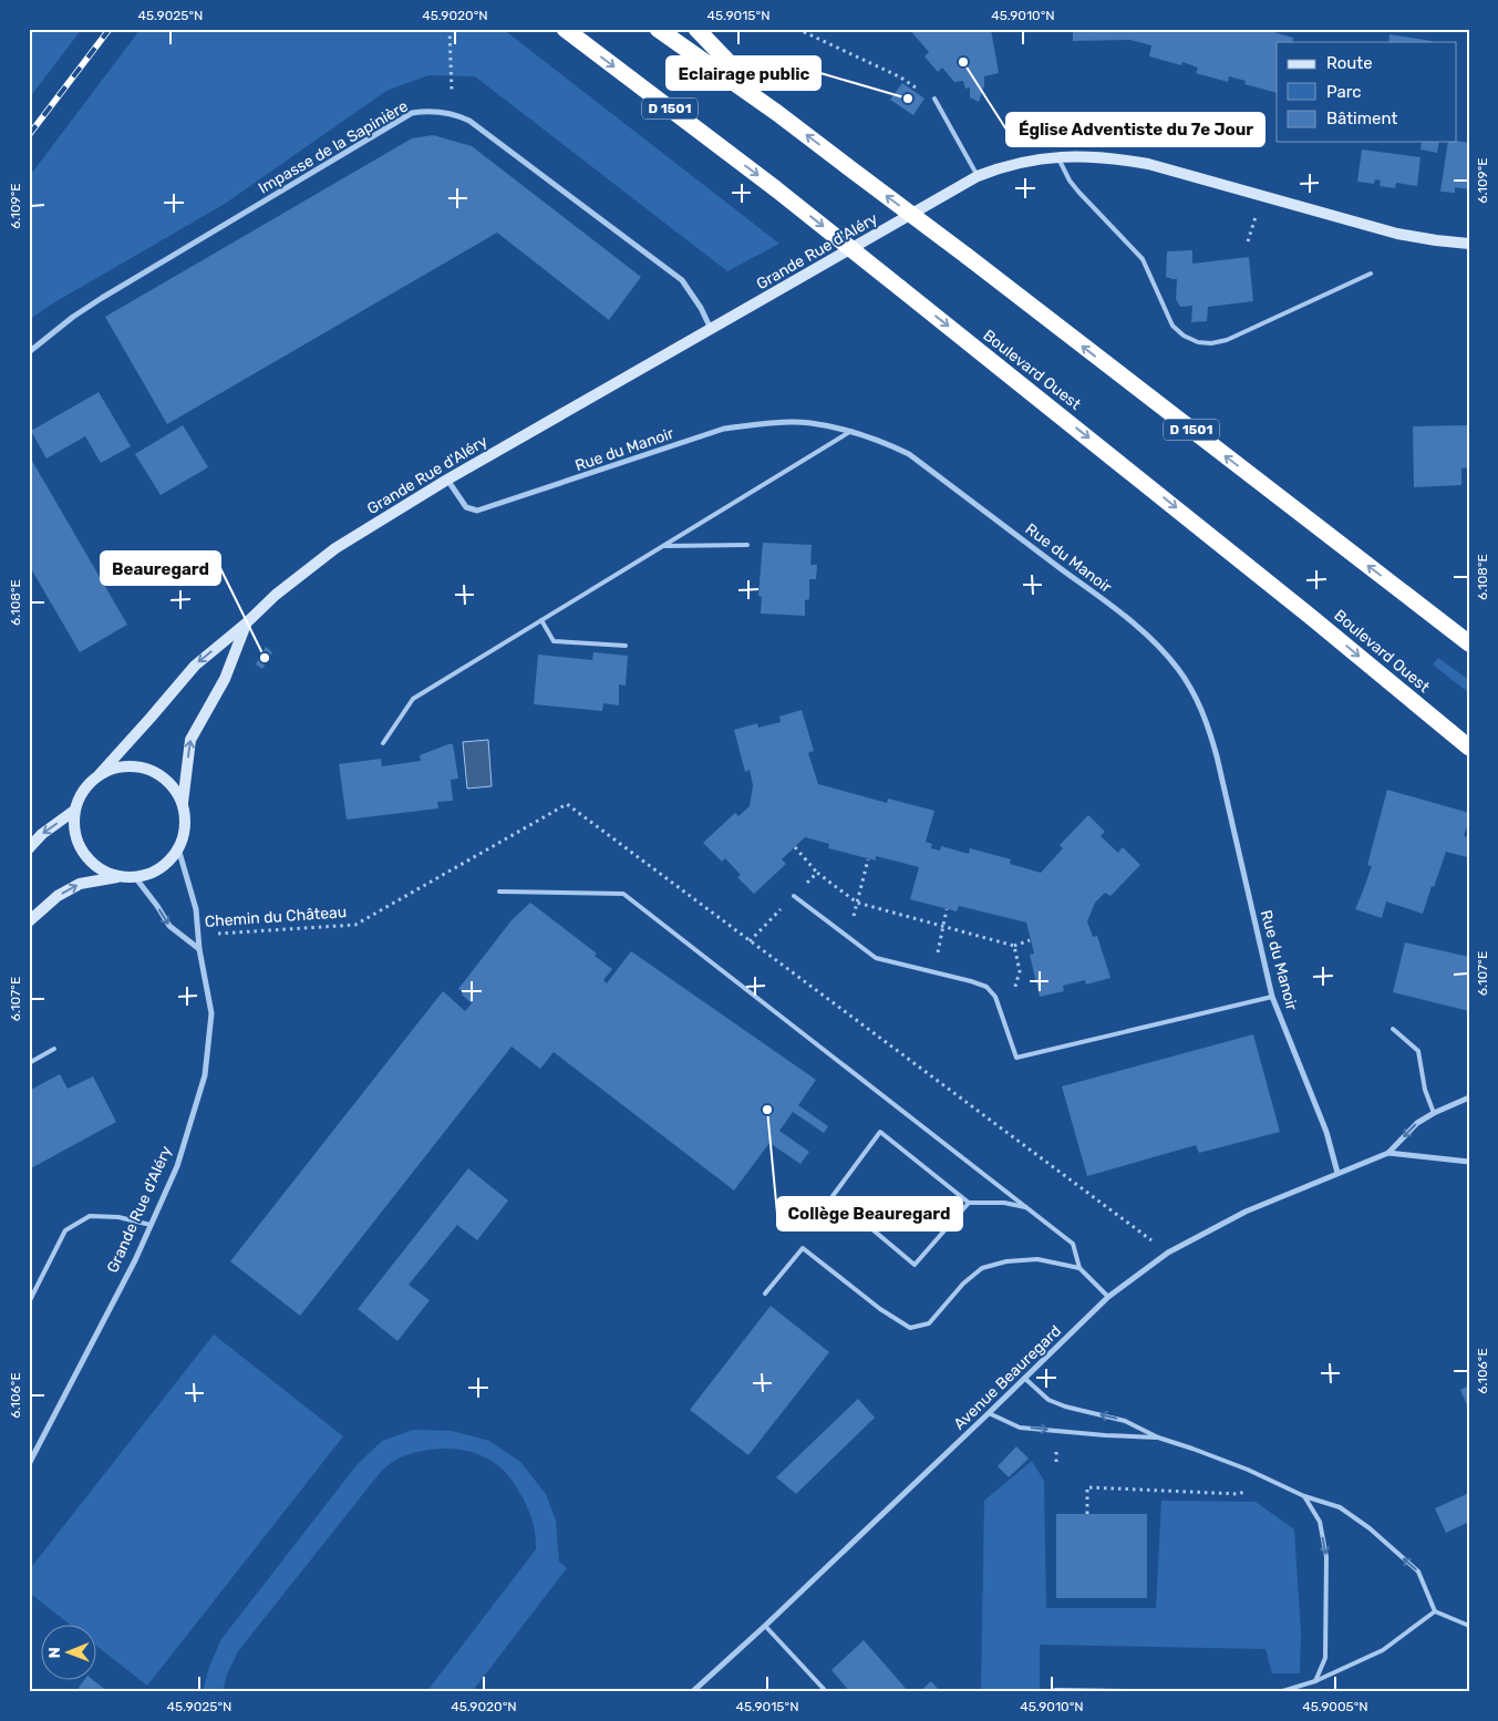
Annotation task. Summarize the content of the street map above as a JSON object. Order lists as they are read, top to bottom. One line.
{"streets":{"highway":["D 1501","Boulevard Ouest"],"street":["Impasse de la Sapinière","Grande Rue d'Aléry","Rue du Manoir","Avenue Beauregard"],"path":["Chemin du Château"]},"crossings":[["Impasse de la Sapinière","Grande Rue d'Aléry"],["Grande Rue d'Aléry","Rue du Manoir"],["Grande Rue d'Aléry","Chemin du Château"],["Rue du Manoir","Avenue Beauregard"]],"places":["Église Adventiste du 7e Jour","Eclairage public","Beauregard","Collège Beauregard"],"legend":["Route","Parc","Bâtiment"],"north":"left","coordinates":["45.9025°N","45.9020°N","45.9015°N","45.9010°N","6.109°E","6.108°E","6.107°E","6.106°E","45.9005°N"]}
